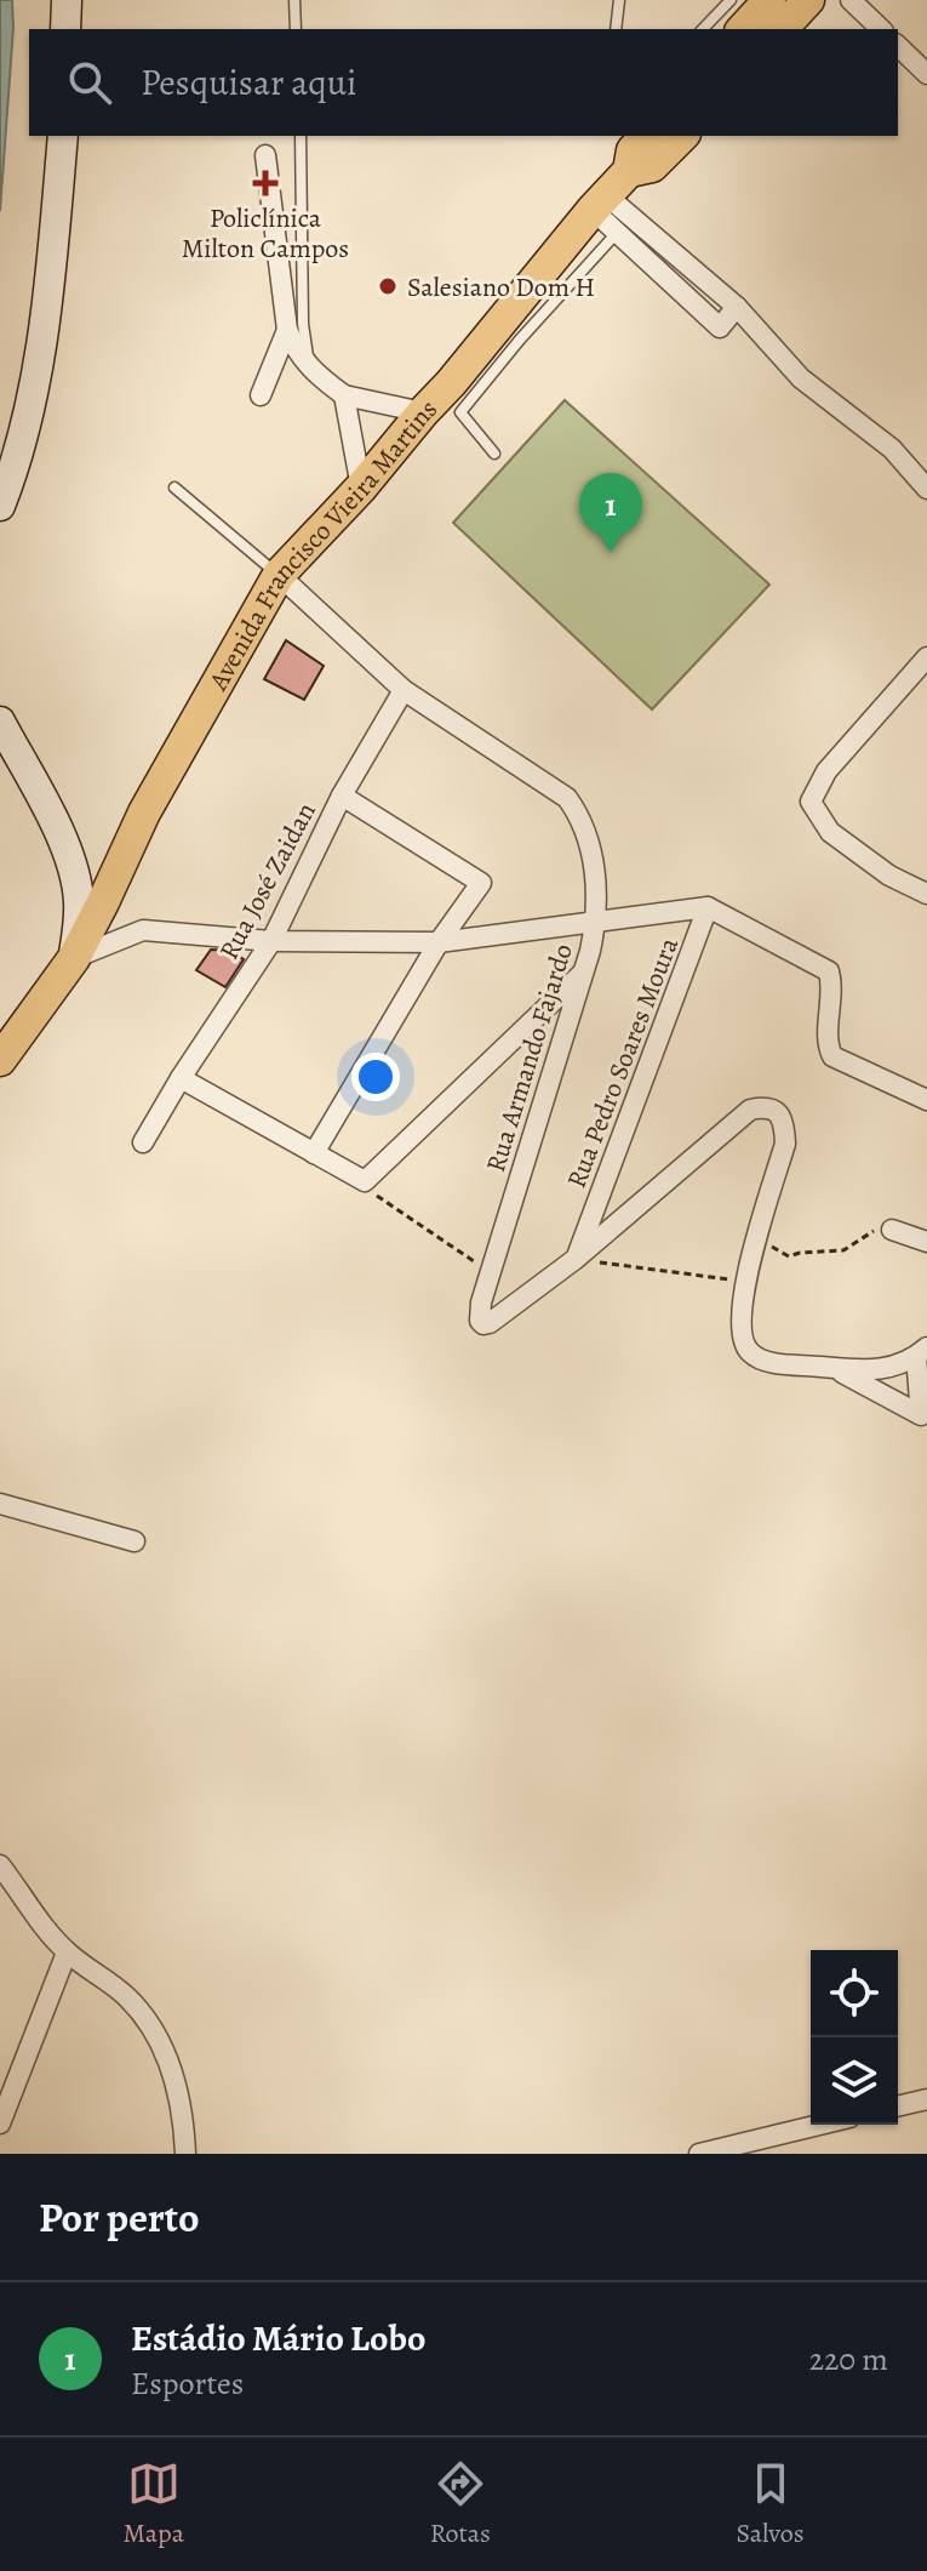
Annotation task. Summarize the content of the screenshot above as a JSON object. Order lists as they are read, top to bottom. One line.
{"streets":{"main road":["Avenida Francisco Vieira Martins"],"street":["Rua José Zaidan","Rua Armando Fajardo","Rua Pedro Soares Moura"]},"crossings":[["Avenida Francisco Vieira Martins","Rua Armando Fajardo"],["Avenida Francisco Vieira Martins","Rua Pedro Soares Moura"],["Rua José Zaidan","Rua Armando Fajardo"],["Rua José Zaidan","Rua Pedro Soares Moura"],["Rua Armando Fajardo","Rua Pedro Soares Moura"]],"places":{"health":["Policlínica Milton Campos"],"other":["Salesiano Dom H"]},"page":{"search":"Pesquisar aqui","pins":"1","heading":"Por perto","list":[{"mark":"1","name":"Estádio Mário Lobo","note":"Esportes","value":"220 m"}],"nav":["Mapa","Rotas","Salvos"]}}
